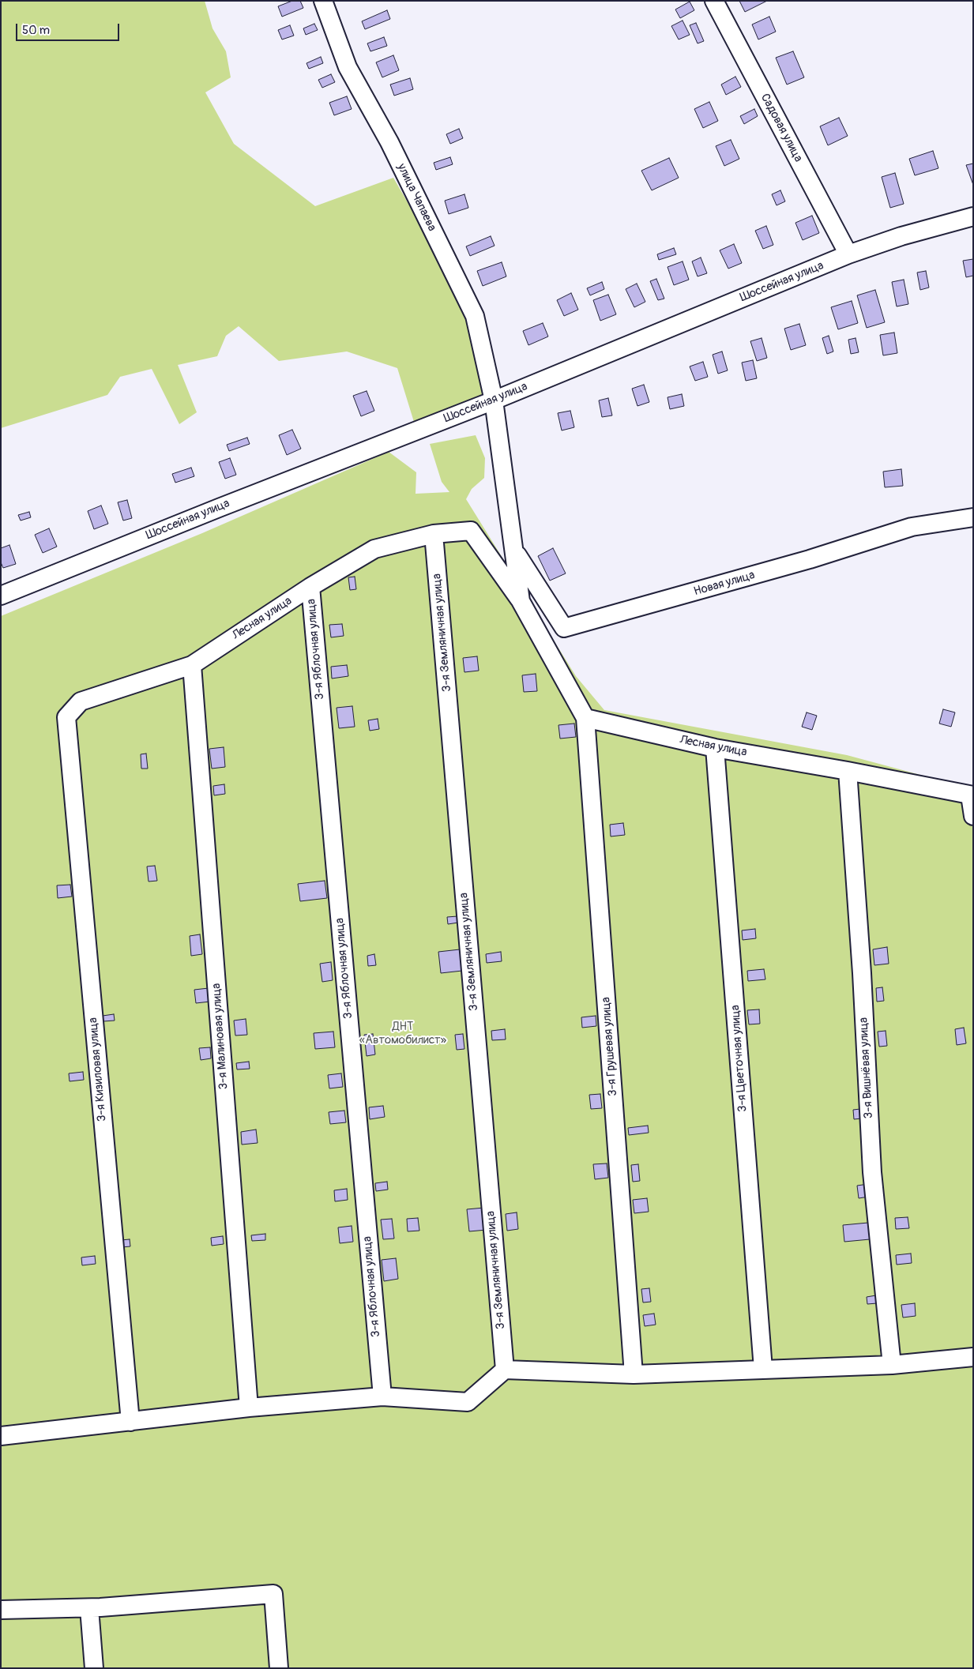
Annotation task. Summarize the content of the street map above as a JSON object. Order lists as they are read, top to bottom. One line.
{"streets":{"street":["Садовая улица","улица Чапаева","Шоссейная улица","Новая улица","Лесная улица","3-я Земляничная улица","3-я Яблочная улица","3-я Малиновая улица","3-я Грушевая улица","3-я Цветочная улица","3-я Вишнёвая улица","3-я Кизиловая улица"]},"crossings":[["Садовая улица","Шоссейная улица"],["улица Чапаева","Шоссейная улица"],["улица Чапаева","Лесная улица"],["Шоссейная улица","Лесная улица"],["Новая улица","Лесная улица"],["Лесная улица","3-я Земляничная улица"],["Лесная улица","3-я Яблочная улица"],["Лесная улица","3-я Малиновая улица"],["Лесная улица","3-я Грушевая улица"],["Лесная улица","3-я Цветочная улица"],["Лесная улица","3-я Вишнёвая улица"],["Лесная улица","3-я Кизиловая улица"]],"parks":["ДНТ «Автомобилист»"],"scale_bar":"50 m"}
